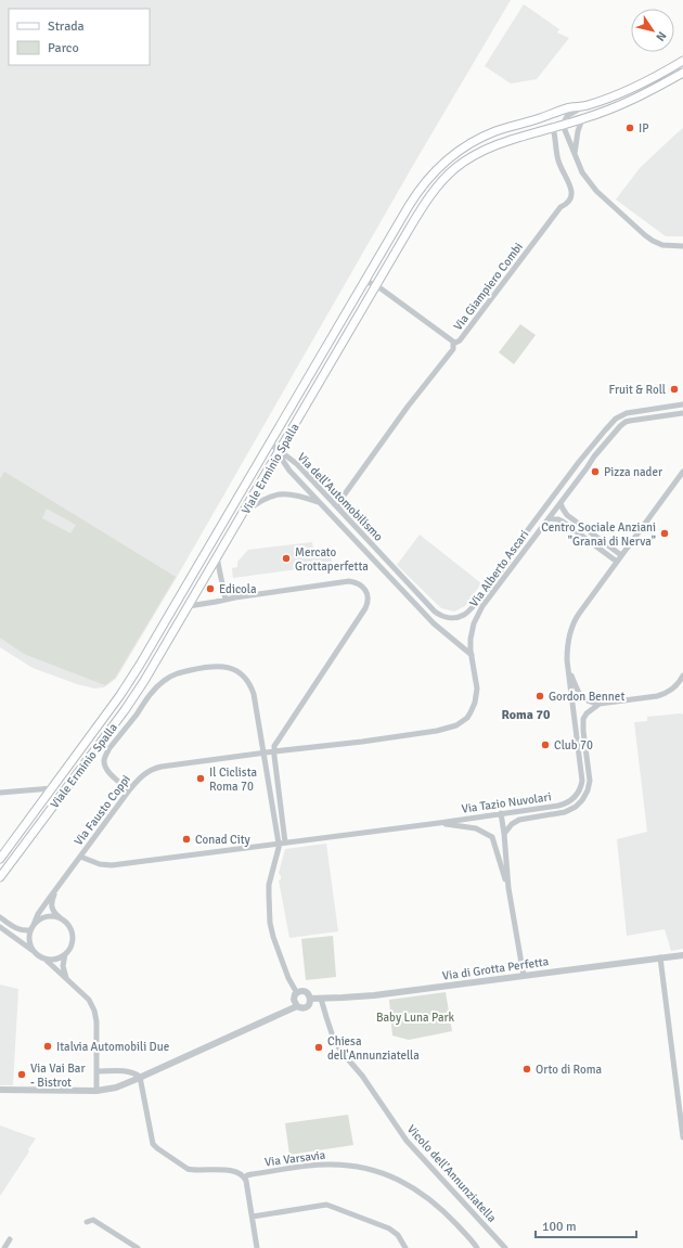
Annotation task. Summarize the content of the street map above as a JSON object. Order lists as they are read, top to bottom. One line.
{"streets":{"main road":["Viale Erminio Spalla"],"street":["Via Giampiero Combi","Via dell'Automobilismo","Via Alberto Ascari","Via Tazio Nuvolari","Via Fausto Coppi","Via di Grotta Perfetta","Via Varsavia","Vicolo dell'Annunziatella"]},"crossings":[["Via Giampiero Combi","Viale Erminio Spalla"],["Via Giampiero Combi","Via dell'Automobilismo"],["Viale Erminio Spalla","Via dell'Automobilismo"],["Via dell'Automobilismo","Via Alberto Ascari"],["Via Alberto Ascari","Via Fausto Coppi"],["Via Tazio Nuvolari","Via Fausto Coppi"],["Via di Grotta Perfetta","Vicolo dell'Annunziatella"]],"districts":["Roma 70"],"parks":["Baby Luna Park"],"places":["IP","Fruit & Roll","Pizza nader","Centro Sociale Anziani \"Granai di Nerva\"","Mercato Grottaperfetta","Edicola","Gordon Bennet","Club 70","Il Ciclista Roma 70","Conad City","Italvia Automobili Due","Chiesa dell'Annunziatella","Orto di Roma","Via Vai Bar - Bistrot"],"legend":["Strada","Parco"],"scale_bar":"100 m","north":"bottom right"}
